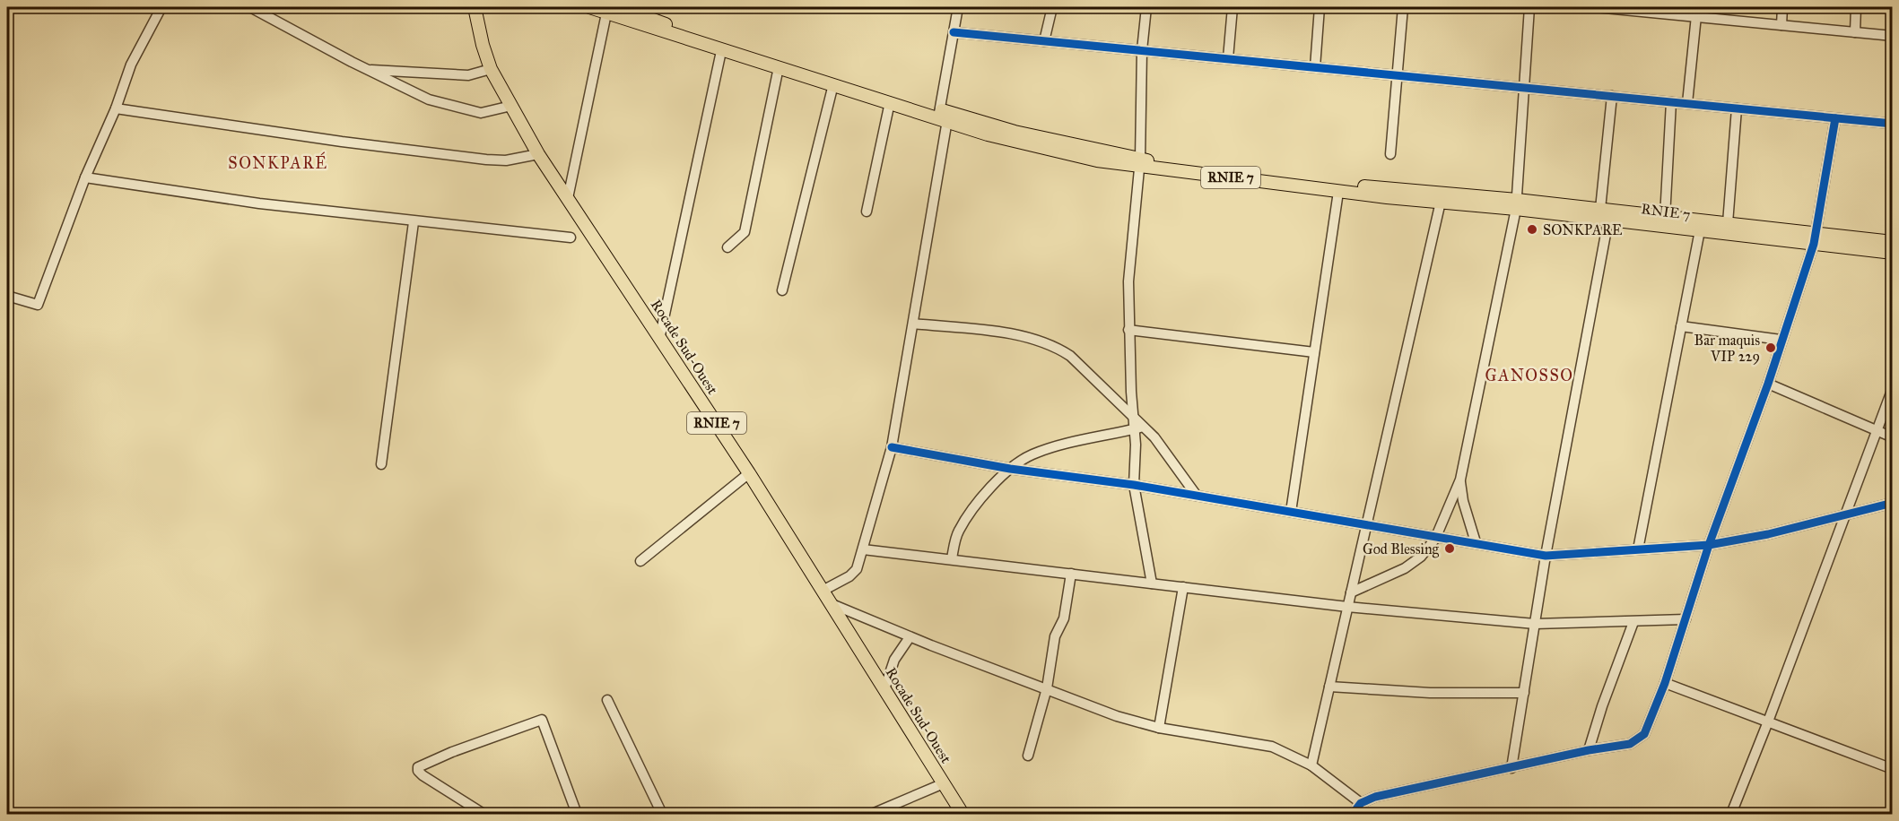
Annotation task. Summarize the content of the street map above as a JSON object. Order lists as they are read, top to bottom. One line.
{"streets":{"main road":["RNIE 7","Rocade Sud-Ouest"]},"districts":["SONKPARÉ","GANOSSO"],"places":["SONKPARE","Bar maquis VIP 229","God Blessing"]}
